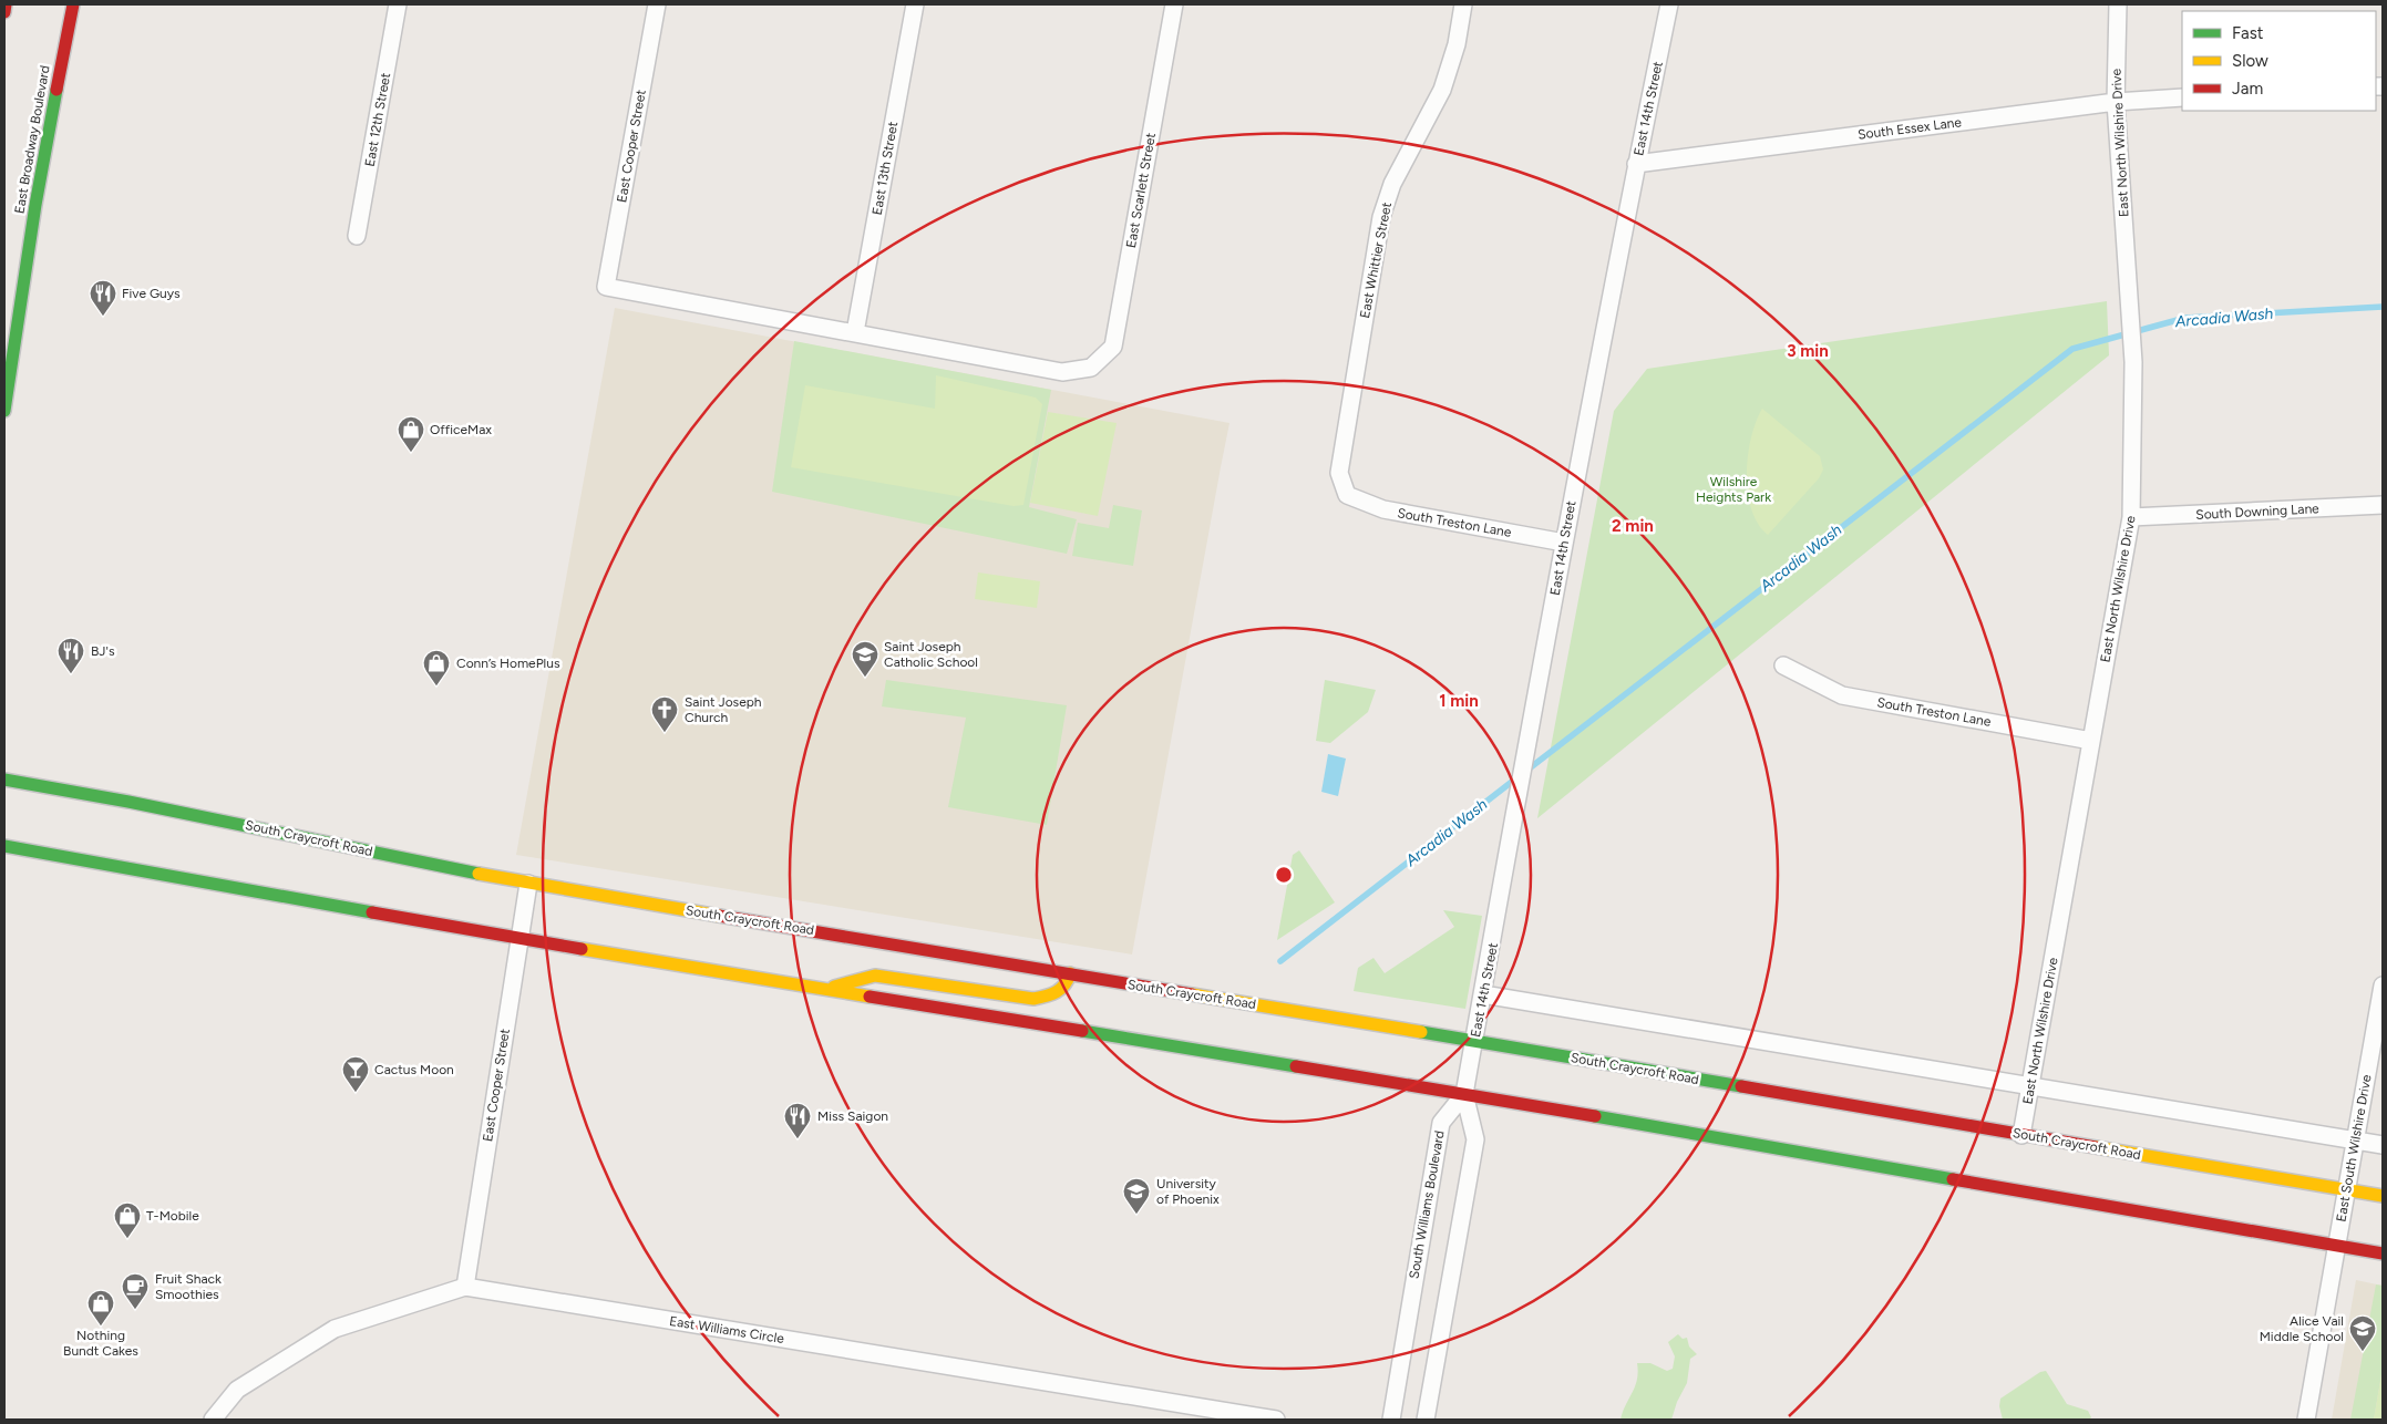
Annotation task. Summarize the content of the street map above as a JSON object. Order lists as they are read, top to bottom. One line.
{"streets":{"main road":["East Broadway Boulevard","South Craycroft Road"],"street":["East 14th Street","East 12th Street","South Essex Lane","East North Wilshire Drive","East Cooper Street","East 13th Street","East Scarlett Street","East Whittier Street","South Downing Lane","South Treston Lane","East South Wilshire Drive","South Williams Boulevard","East Williams Circle"]},"crossings":[["East 14th Street","South Essex Lane"],["East 14th Street","South Treston Lane"],["East 14th Street","South Craycroft Road"],["East 14th Street","South Williams Boulevard"],["South Essex Lane","East North Wilshire Drive"],["East North Wilshire Drive","South Downing Lane"],["East North Wilshire Drive","South Treston Lane"],["East North Wilshire Drive","South Craycroft Road"],["East Cooper Street","East 13th Street"],["East Cooper Street","East Scarlett Street"],["East Cooper Street","South Craycroft Road"],["East Cooper Street","East Williams Circle"],["East 13th Street","East Scarlett Street"],["East Whittier Street","South Treston Lane"],["South Craycroft Road","East South Wilshire Drive"]],"water":["Arcadia Wash"],"parks":["Wilshire Heights Park"],"places":{"restaurant":["Five Guys","BJ's","Miss Saigon"],"shop":["OfficeMax","Conn’s HomePlus","T-Mobile","Nothing Bundt Cakes"],"school or university":["Saint Joseph Catholic School","University of Phoenix","Alice Vail Middle School"],"church":["Saint Joseph Church"],"bar":["Cactus Moon"],"cafe":["Fruit Shack Smoothies"]},"legend":["Fast","Slow","Jam"],"rings":["3 min","2 min","1 min"]}
